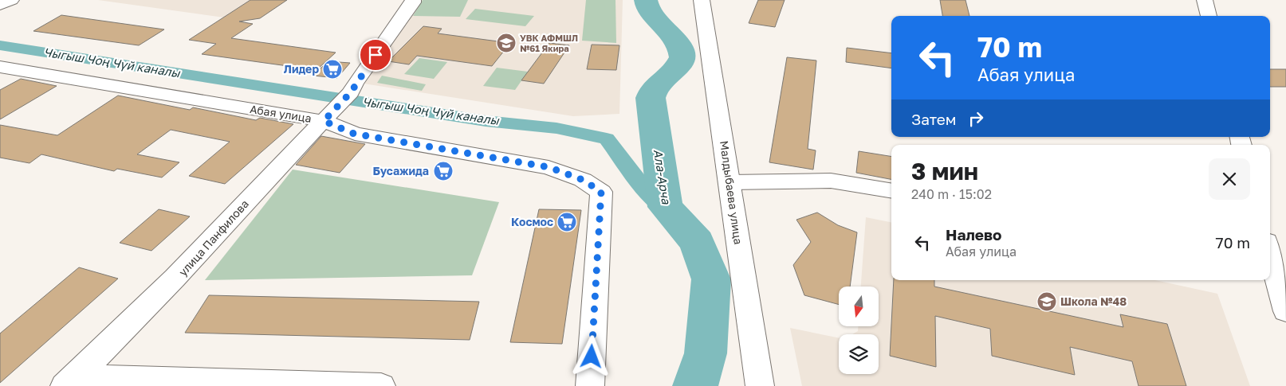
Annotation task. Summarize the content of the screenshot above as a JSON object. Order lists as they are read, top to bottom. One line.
{"streets":{"street":["Абая улица","Малдыбаева улица","улица Панфилова"]},"crossings":[["Абая улица","улица Панфилова"]],"water":["Чыгыш Чоң Чүй каналы","Ала-Арча"],"places":{"school or university":["УВК АФМШЛ №61 Якира","Школа №48"],"supermarket":["Лидер","Бусажида","Космос"]},"north":"bottom","page":{"turn":["70 m","Абая улица"],"then":"Затем","heading":["3 мин","240 m · 15:02"],"list":[{"name":"Налево","note":"Абая улица","value":"70 m"}]}}
